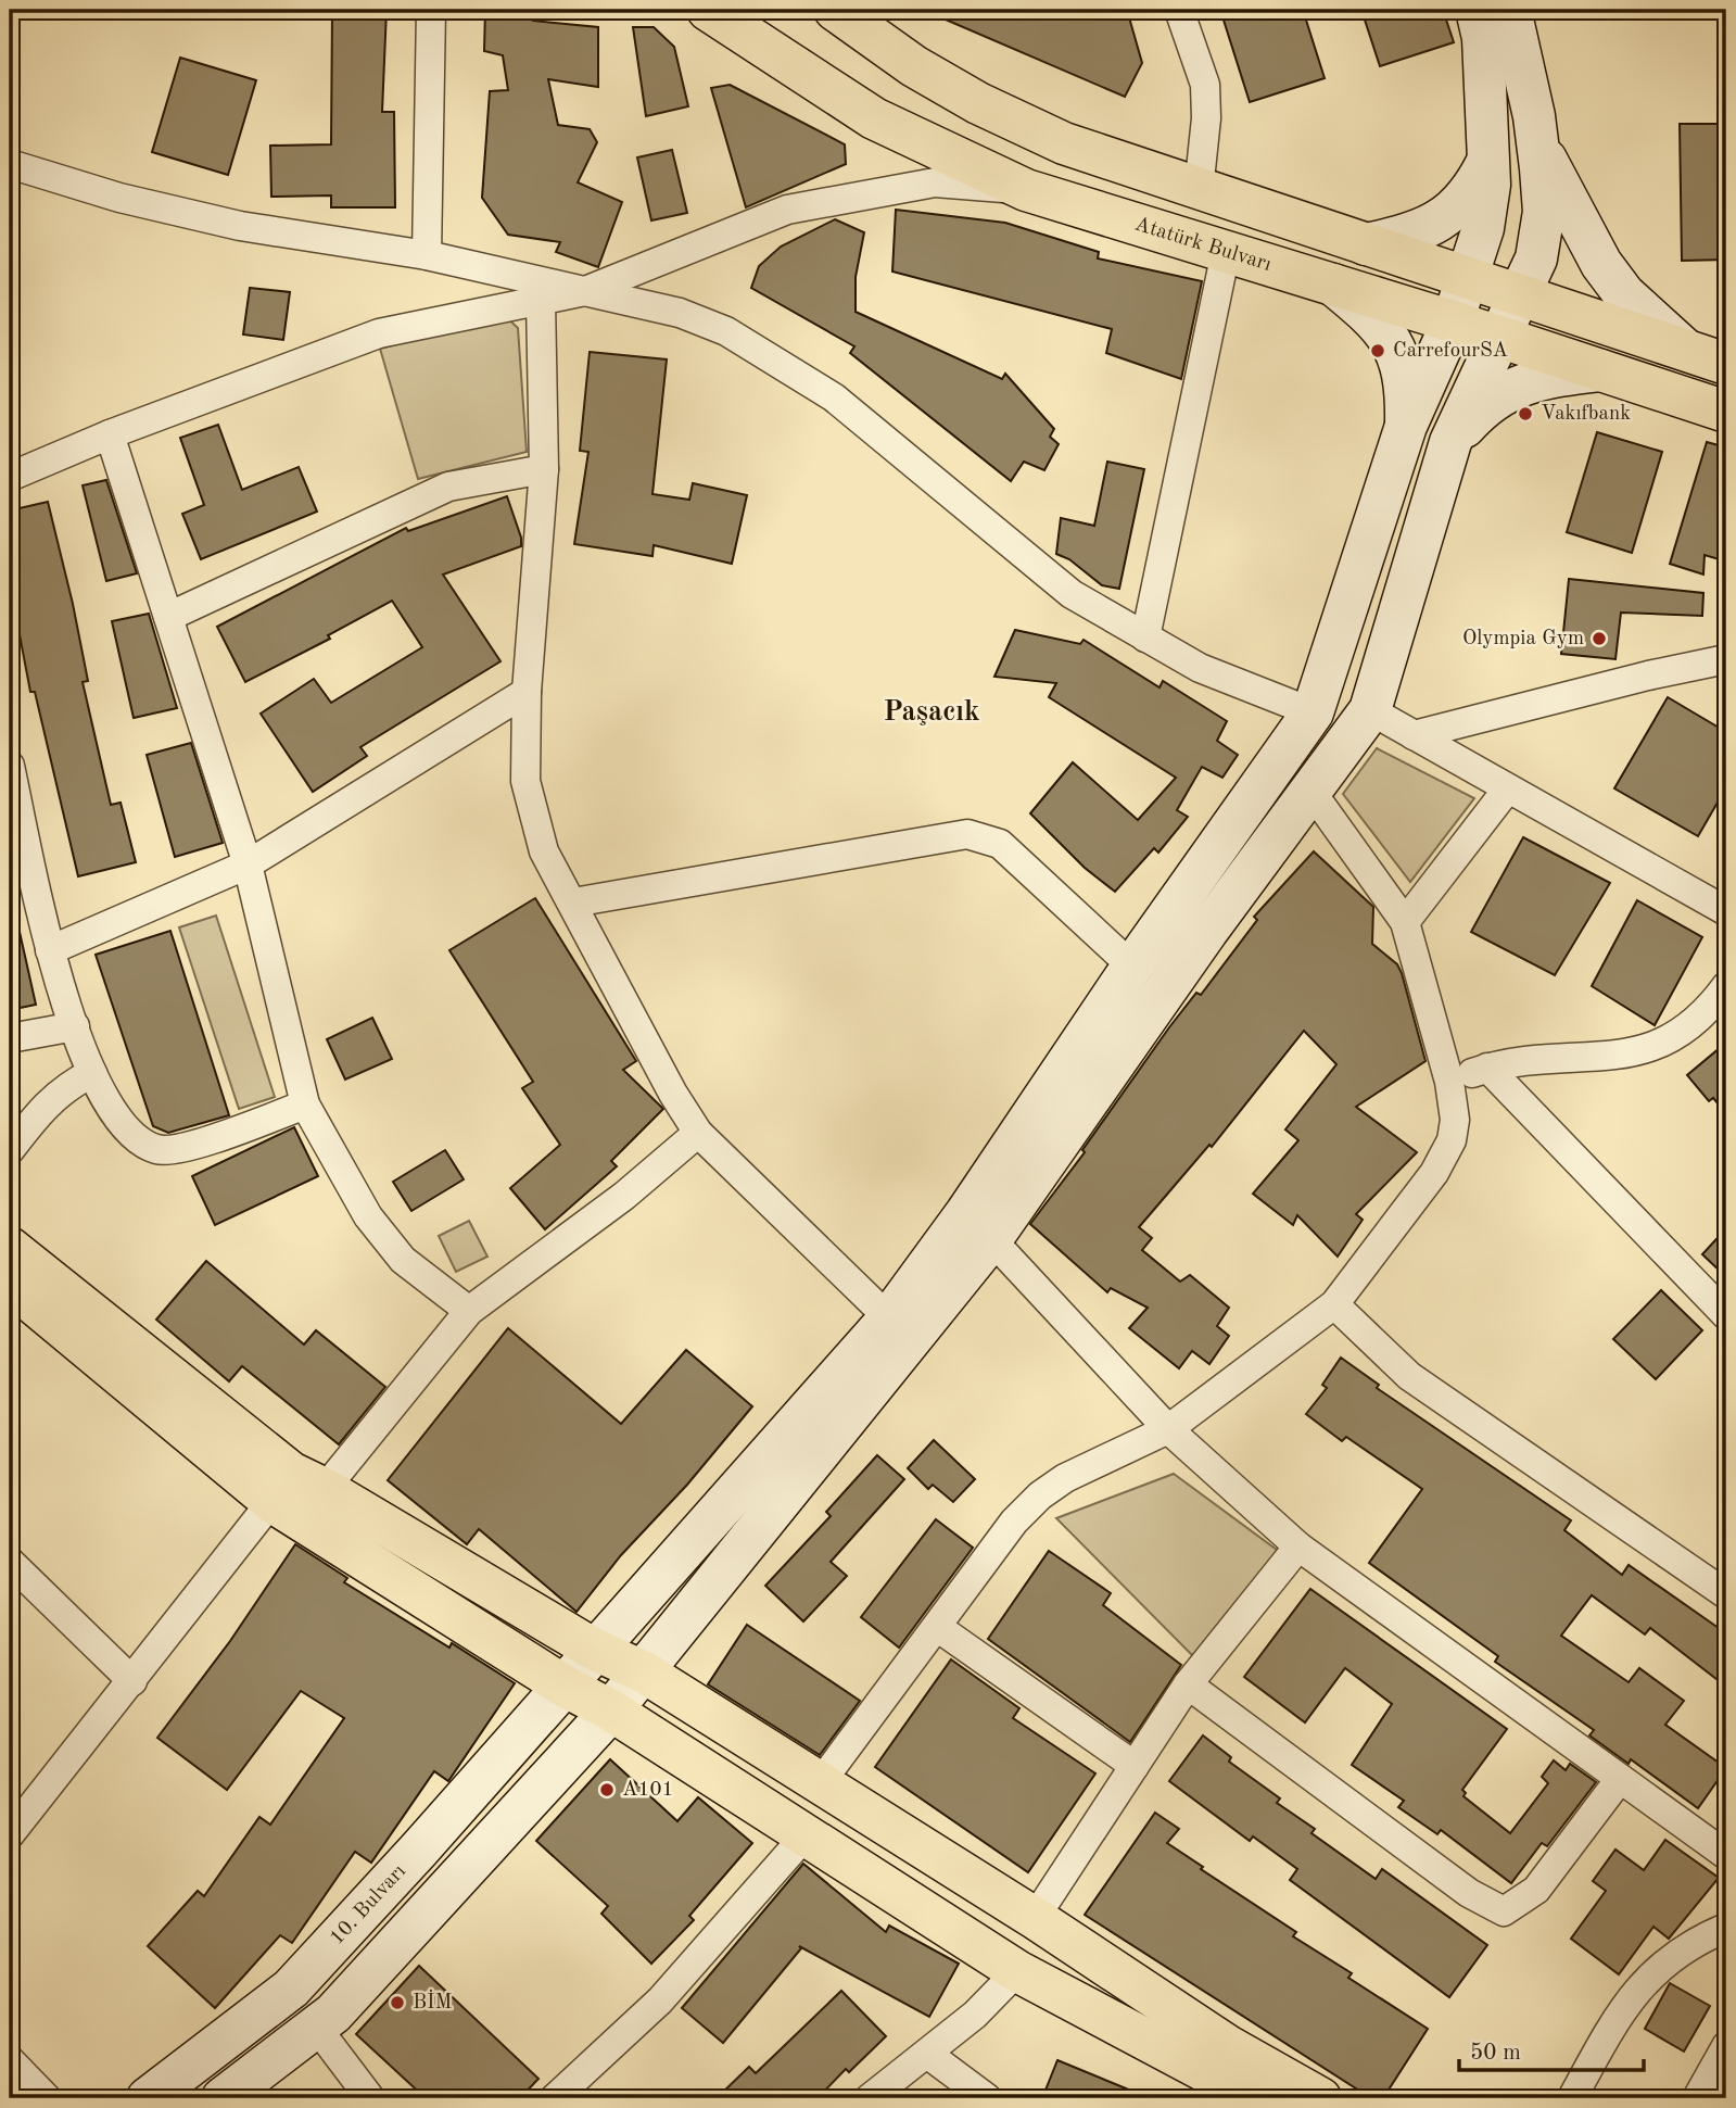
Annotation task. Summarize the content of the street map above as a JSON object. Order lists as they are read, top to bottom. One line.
{"streets":{"main road":["Atatürk Bulvarı","10. Bulvarı"]},"districts":["Paşacık"],"places":["CarrefourSA","Vakıfbank","Olympia Gym","A101","BİM"],"scale_bar":"50 m"}
